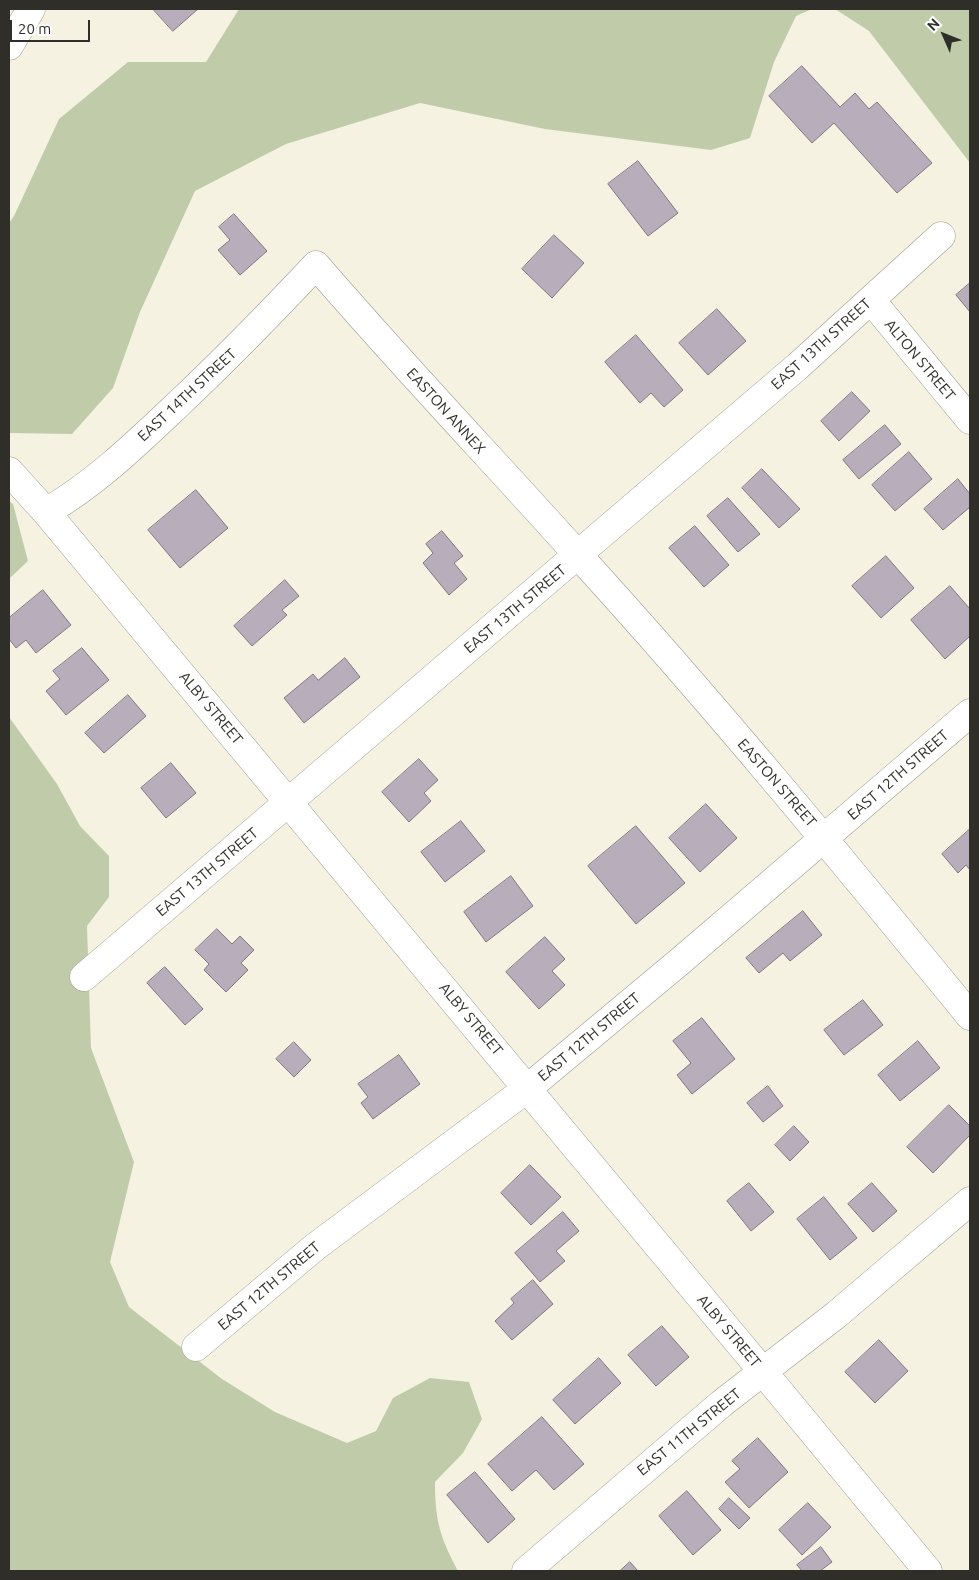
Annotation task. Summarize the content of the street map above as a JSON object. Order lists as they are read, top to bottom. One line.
{"streets":{"street":["EAST 13TH STREET","ALTON STREET","EAST 14TH STREET","EASTON ANNEX","ALBY STREET","EAST 12TH STREET","EASTON STREET","EAST 11TH STREET"]},"crossings":[["EAST 13TH STREET","ALTON STREET"],["EAST 13TH STREET","EASTON ANNEX"],["EAST 13TH STREET","ALBY STREET"],["EAST 13TH STREET","EASTON STREET"],["EAST 14TH STREET","EASTON ANNEX"],["EAST 14TH STREET","ALBY STREET"],["EASTON ANNEX","EASTON STREET"],["ALBY STREET","EAST 12TH STREET"],["ALBY STREET","EAST 11TH STREET"],["EAST 12TH STREET","EASTON STREET"]],"scale_bar":"20 m","north":"top left"}
